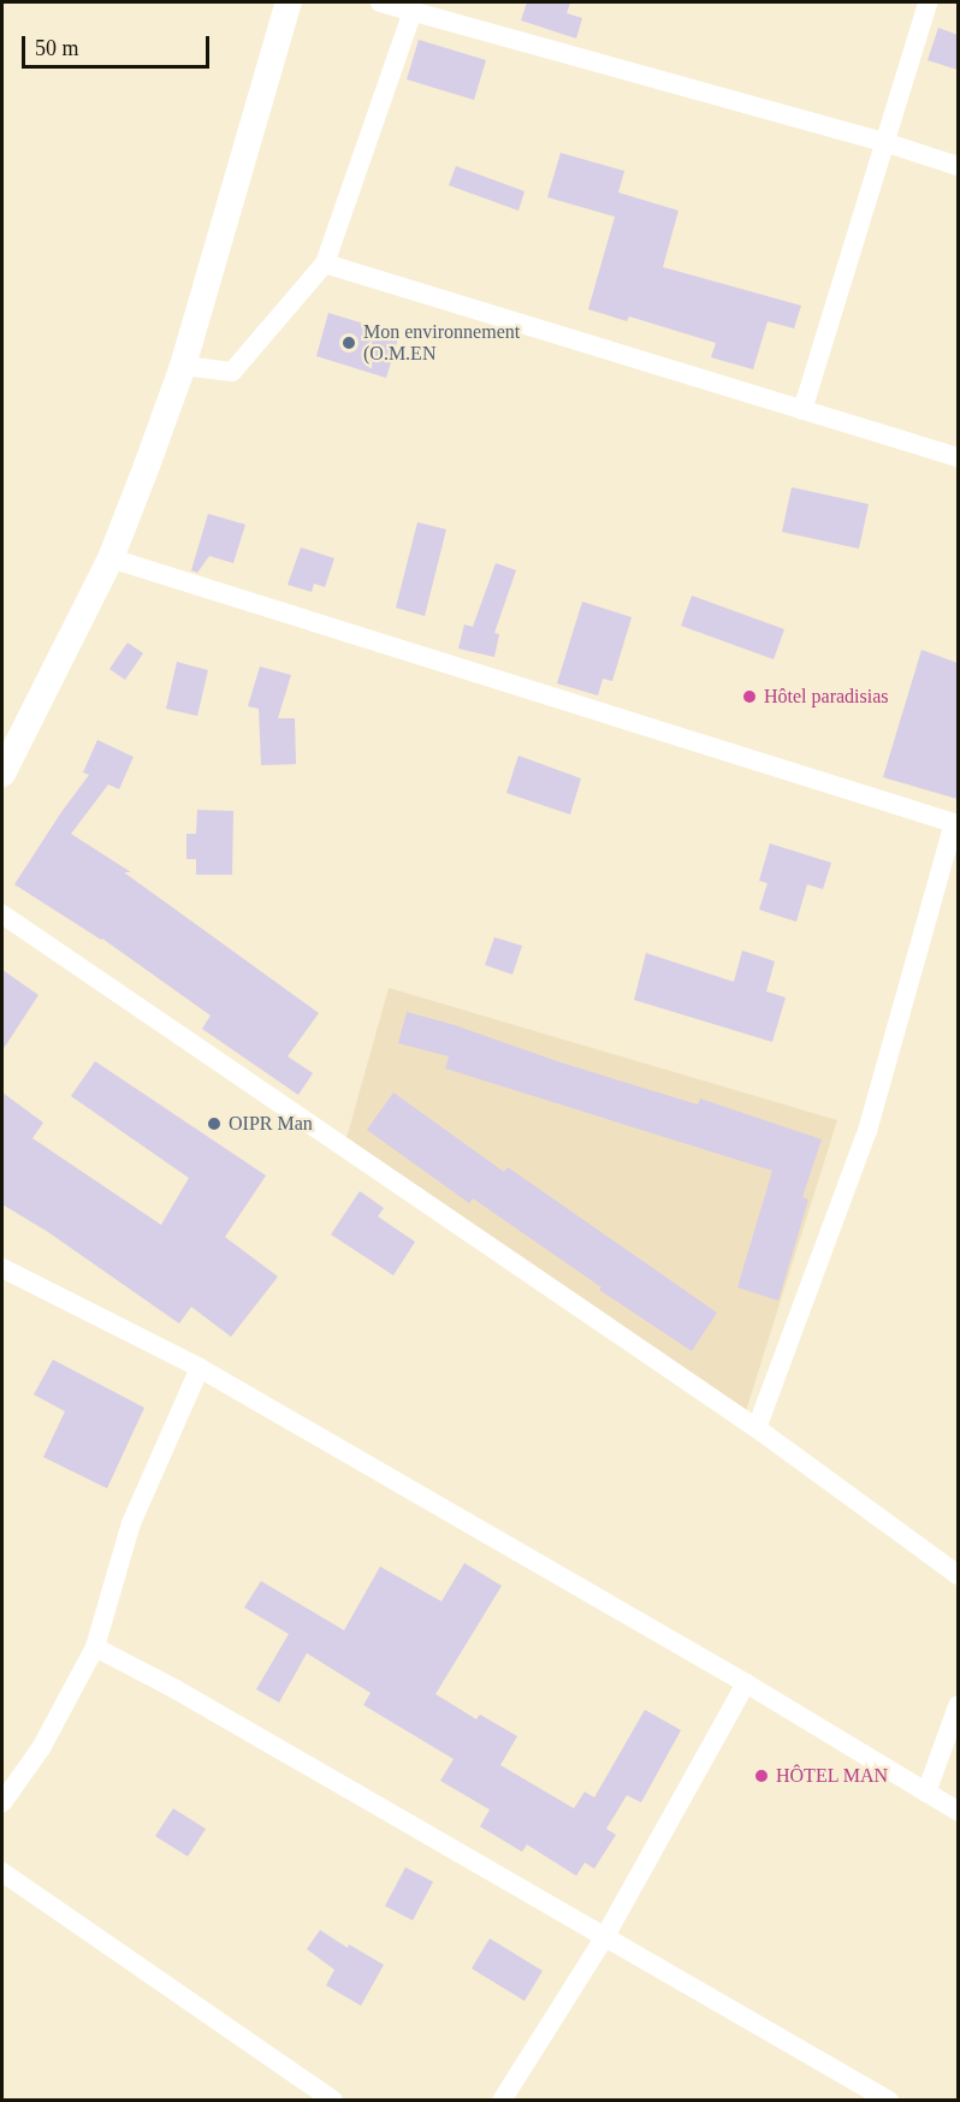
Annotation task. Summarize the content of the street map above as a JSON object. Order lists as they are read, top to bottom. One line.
{"places":["Mon environnement (O.M.EN","Hôtel paradisias","OIPR Man","HÔTEL MAN"],"scale_bar":"50 m"}
